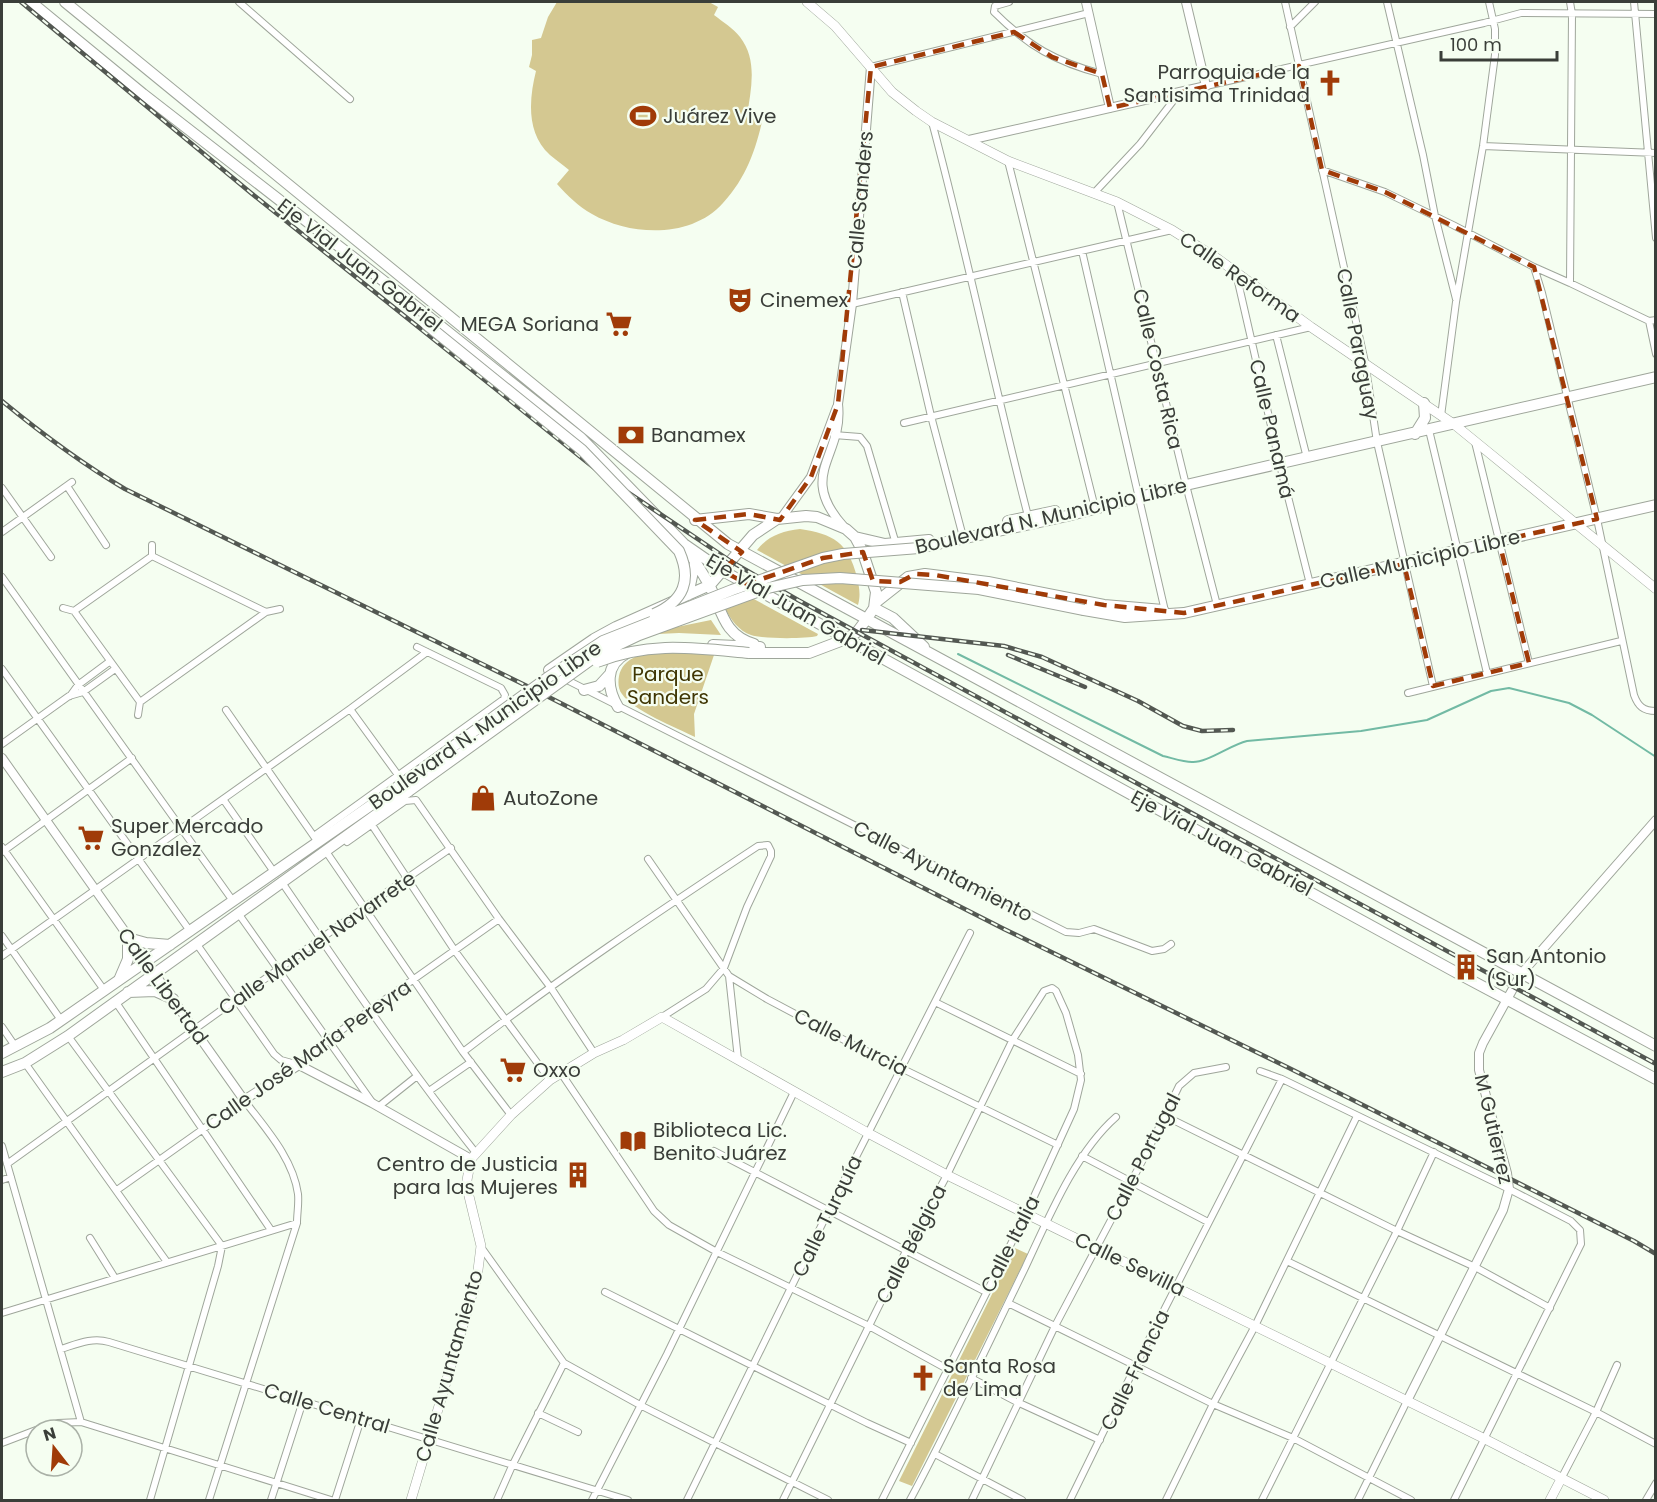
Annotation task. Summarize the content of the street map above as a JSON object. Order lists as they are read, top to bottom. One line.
{"streets":{"main road":["Eje Vial Juan Gabriel","Calle Reforma","Boulevard N. Municipio Libre","Calle Municipio Libre","Calle Ayuntamiento","Calle Sevilla"],"street":["Calle Sanders","Calle Paraguay","Calle Costa Rica","Calle Panamá","Calle Manuel Navarrete","Calle Libertad","Calle Murcia","Calle José María Pereyra","M Gutierrez","Calle Portugal","Calle Turquía","Calle Bélgica","Calle Italia","Calle Francia","Calle Central"]},"crossings":[["Calle Sanders","Calle Reforma"],["Eje Vial Juan Gabriel","M Gutierrez"],["Calle Reforma","Calle Paraguay"],["Calle Reforma","Calle Costa Rica"],["Calle Reforma","Calle Panamá"],["Calle Reforma","Boulevard N. Municipio Libre"],["Calle Reforma","Calle Municipio Libre"],["Calle Paraguay","Boulevard N. Municipio Libre"],["Calle Paraguay","Calle Municipio Libre"],["Calle Costa Rica","Boulevard N. Municipio Libre"],["Calle Costa Rica","Calle Municipio Libre"],["Calle Panamá","Boulevard N. Municipio Libre"],["Calle Panamá","Calle Municipio Libre"],["Boulevard N. Municipio Libre","Calle Municipio Libre"],["Boulevard N. Municipio Libre","Calle Libertad"],["Calle Ayuntamiento","Calle Central"],["Calle Manuel Navarrete","Calle Libertad"],["Calle Libertad","Calle José María Pereyra"],["Calle Libertad","Calle Central"],["Calle Murcia","Calle Turquía"],["Calle Murcia","Calle Bélgica"],["Calle Murcia","Calle Italia"],["M Gutierrez","Calle Sevilla"],["Calle Portugal","Calle Sevilla"],["Calle Turquía","Calle Sevilla"],["Calle Bélgica","Calle Italia"],["Calle Bélgica","Calle Sevilla"],["Calle Italia","Calle Sevilla"],["Calle Sevilla","Calle Francia"]],"parks":["Parque Sanders"],"places":{"church":["Parroquia de la Santisima Trinidad","Santa Rosa de Lima"],"sports":["Juárez Vive"],"theatre":["Cinemex"],"supermarket":["MEGA Soriana","Super Mercado Gonzalez","Oxxo"],"bank":["Banamex"],"shop":["AutoZone"],"building":["San Antonio (Sur)","Centro de Justicia para las Mujeres"],"library":["Biblioteca Lic. Benito Juárez"]},"scale_bar":"100 m","north":"top"}
